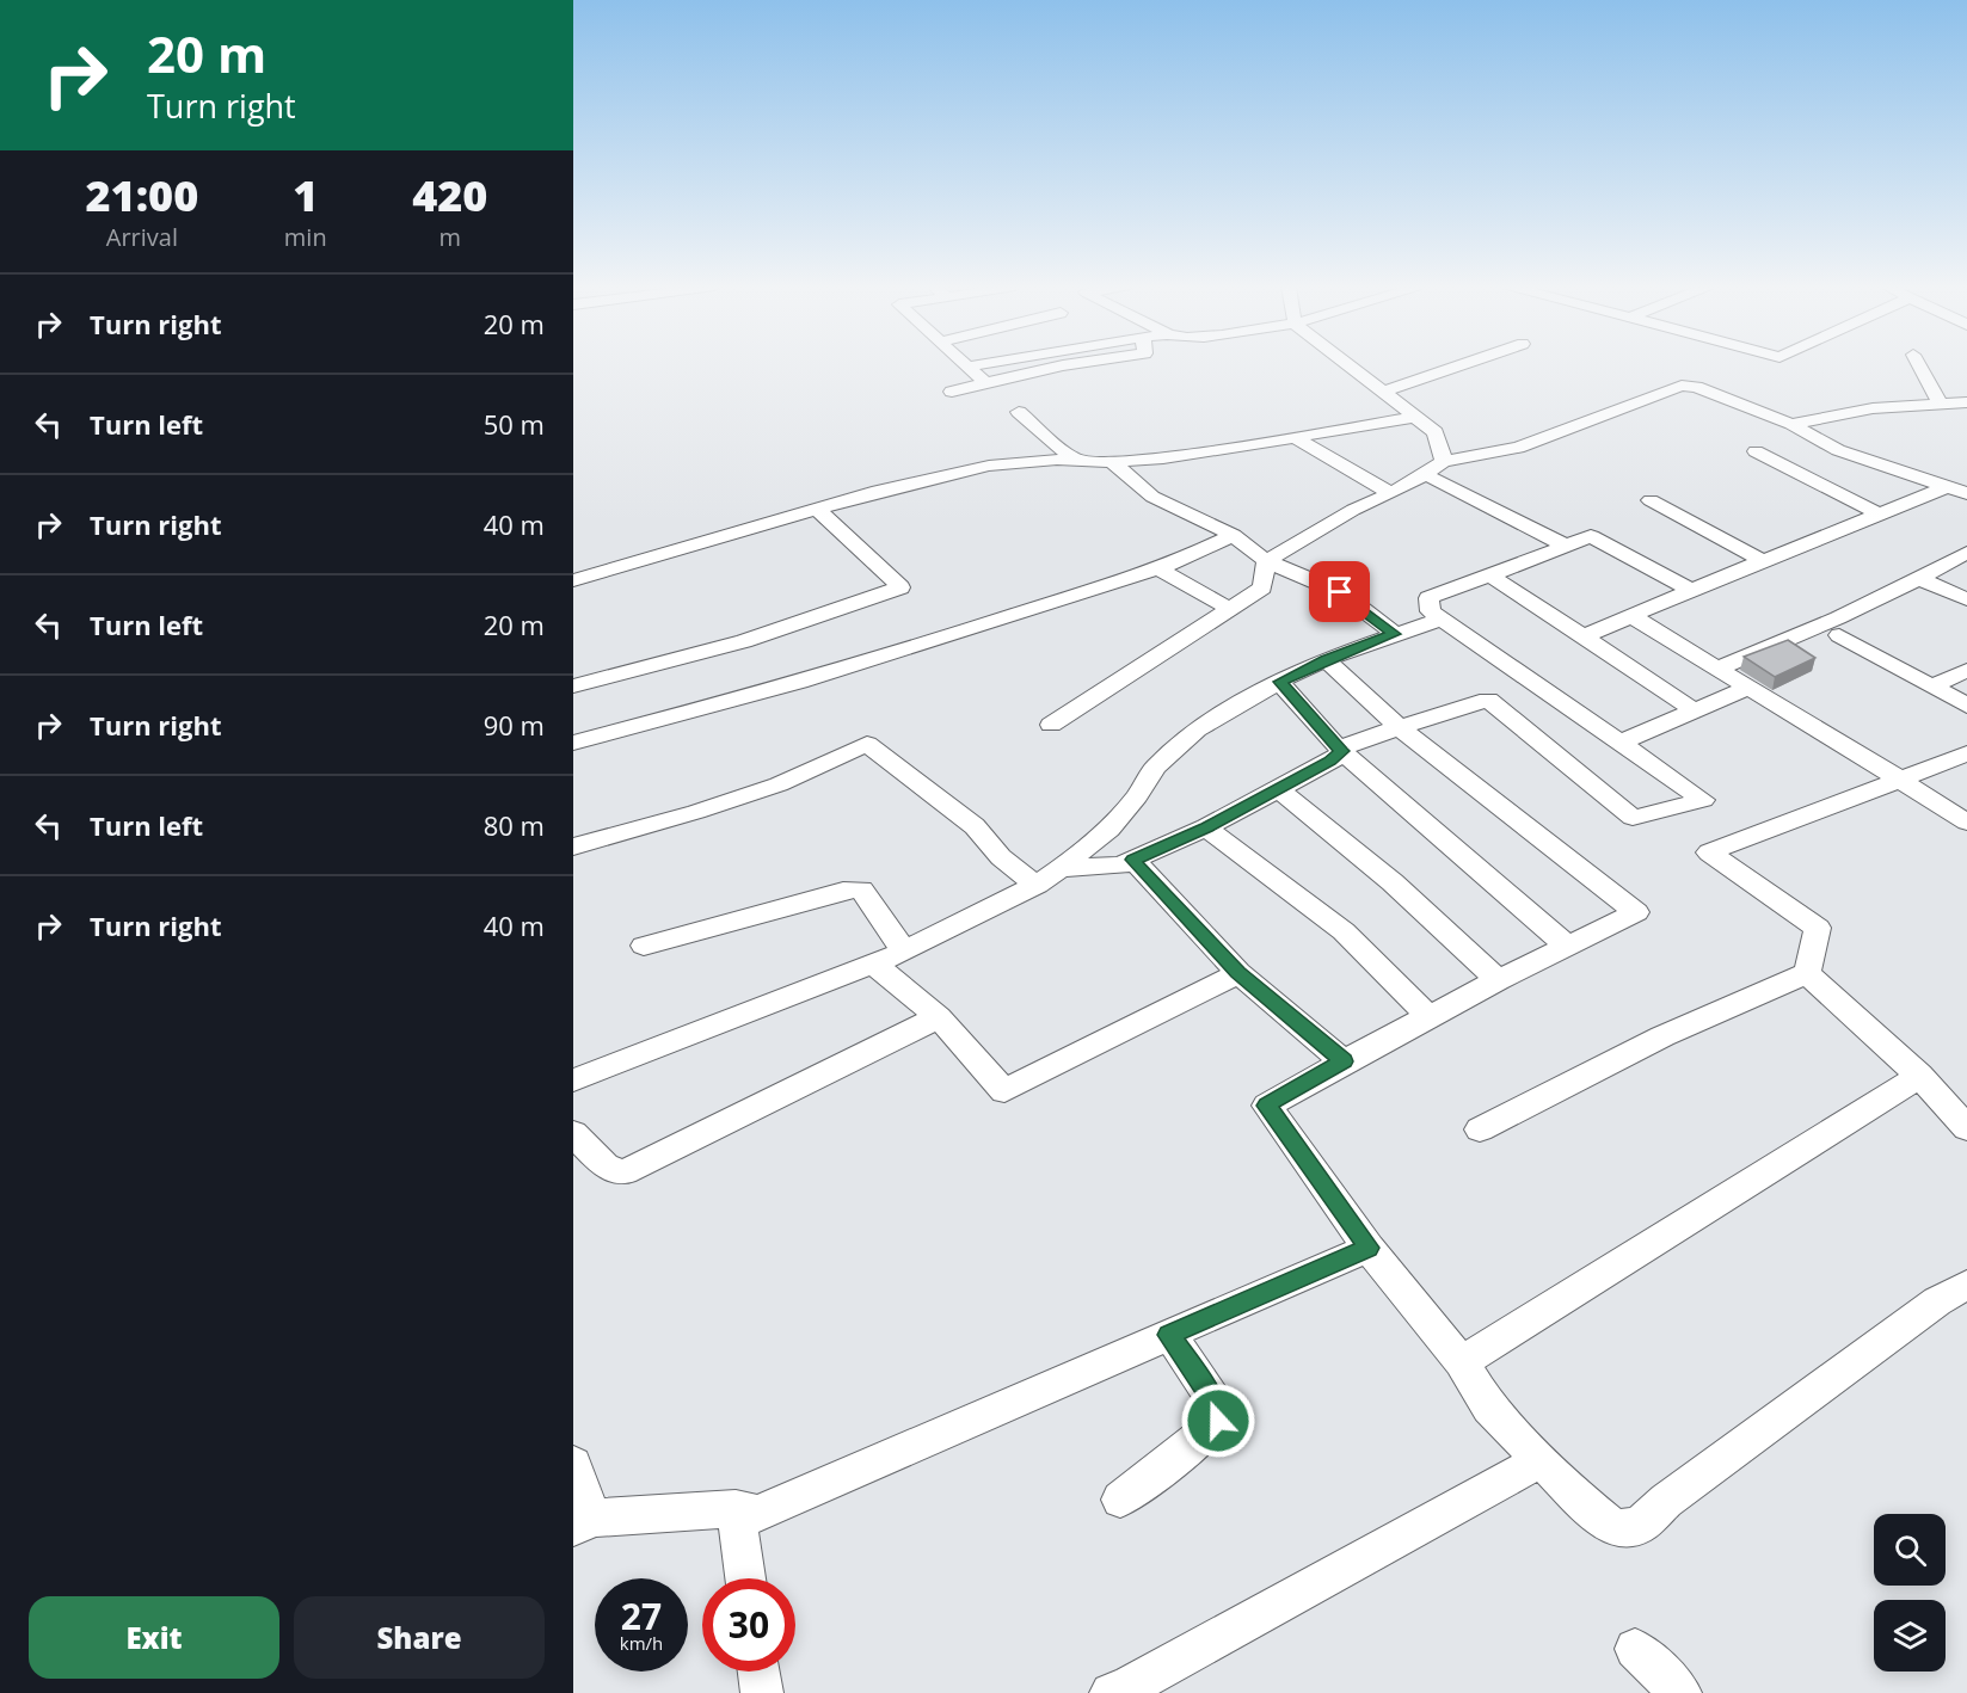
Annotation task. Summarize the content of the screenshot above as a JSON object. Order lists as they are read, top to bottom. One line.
{"page":{"turn":["20 m","Turn right"],"eta":["21:00","Arrival","1","min","420","m"],"list":[{"name":"Turn right","value":"20 m"},{"name":"Turn left","value":"50 m"},{"name":"Turn right","value":"40 m"},{"name":"Turn left","value":"20 m"},{"name":"Turn right","value":"90 m"},{"name":"Turn left","value":"80 m"},{"name":"Turn right","value":"40 m"}],"speed":"27 km/h","limit":"30","buttons":["Exit","Share"]}}
